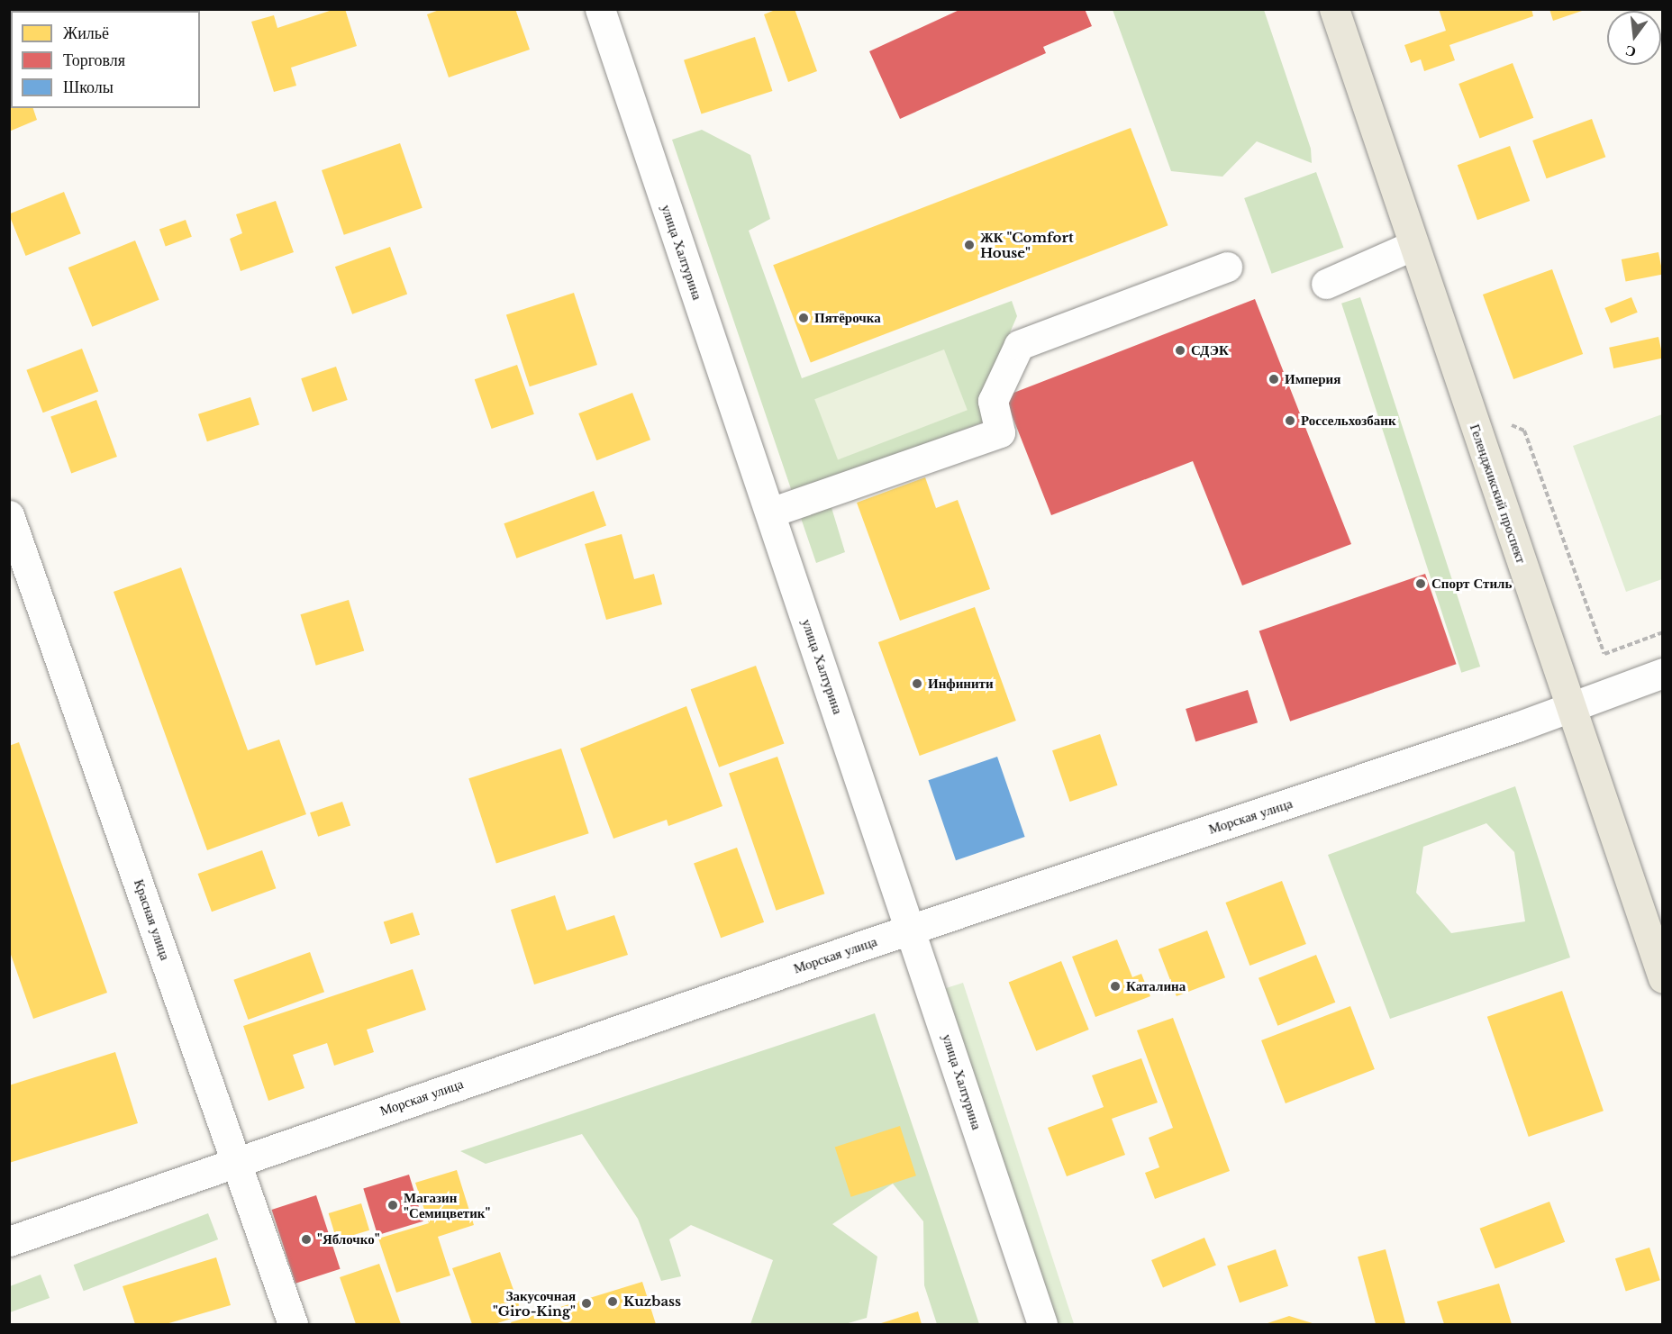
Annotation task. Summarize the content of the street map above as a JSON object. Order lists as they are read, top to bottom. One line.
{"streets":{"main road":["Геленджикский проспект"],"street":["улица Халтурина","Морская улица","Красная улица"]},"crossings":[["улица Халтурина","Морская улица"],["Геленджикский проспект","Морская улица"],["Морская улица","Красная улица"]],"places":["ЖК \"Comfort House\"","Пятёрочка","СДЭК","Империя","Россельхозбанк","Спорт Стиль","Инфинити","Каталина","Магазин \"Семицветик\"","\"Яблочко\"","Kuzbass","Закусочная \"Giro-King\""],"legend":["Жильё","Торговля","Школы"],"north":"bottom"}
